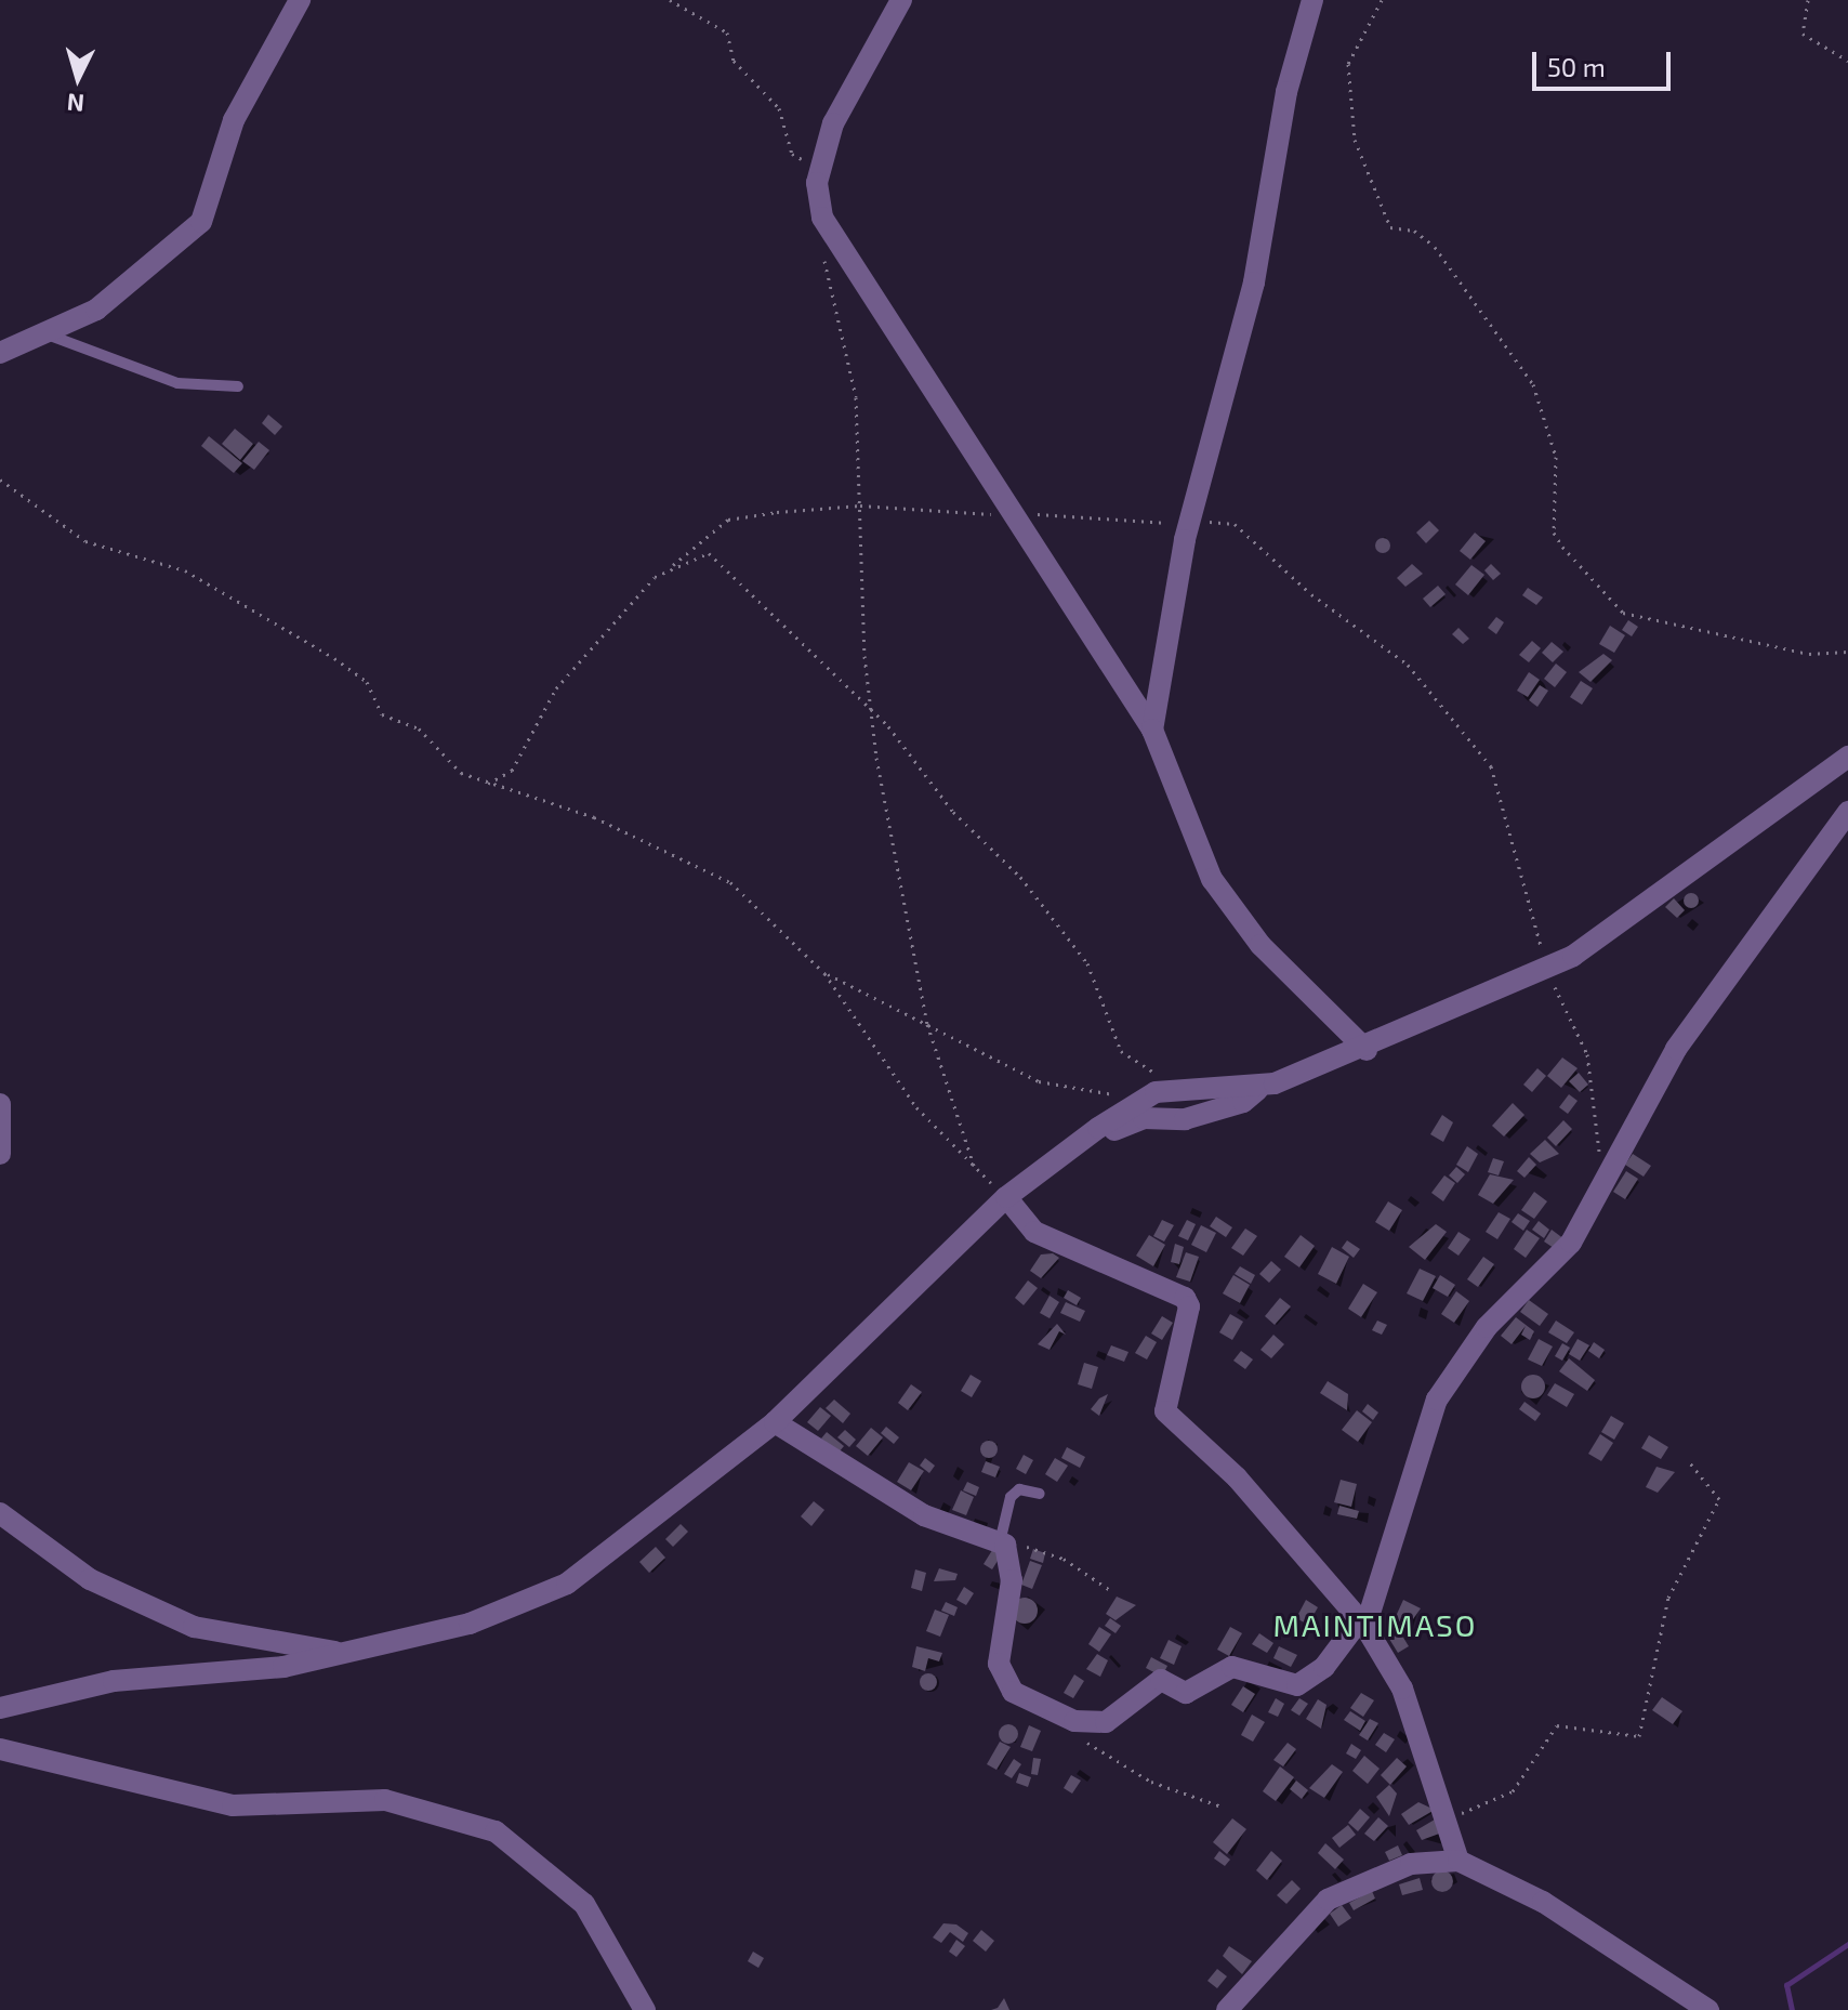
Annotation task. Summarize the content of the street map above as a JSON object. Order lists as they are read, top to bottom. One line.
{"districts":["MAINTIMASO"],"scale_bar":"50 m","north":"bottom"}
